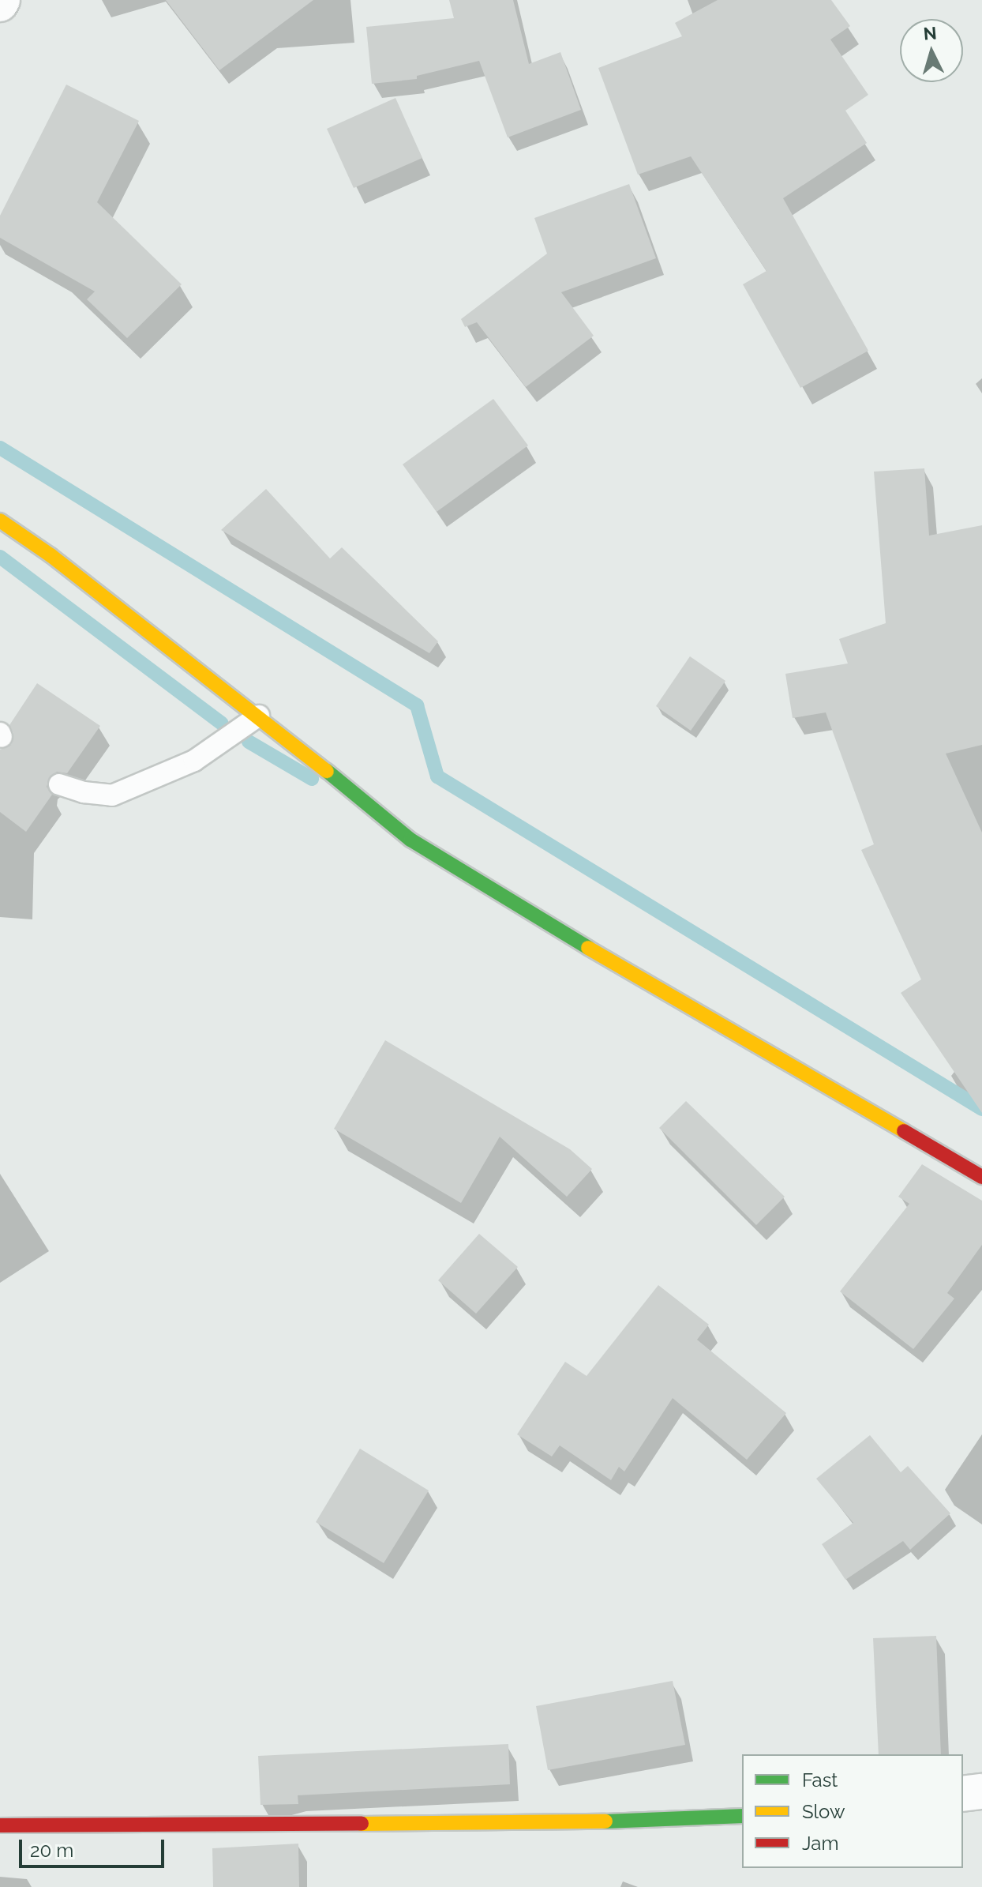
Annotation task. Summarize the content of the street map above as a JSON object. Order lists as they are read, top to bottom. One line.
{"legend":["Fast","Slow","Jam"],"scale_bar":"20 m","north":"top"}
